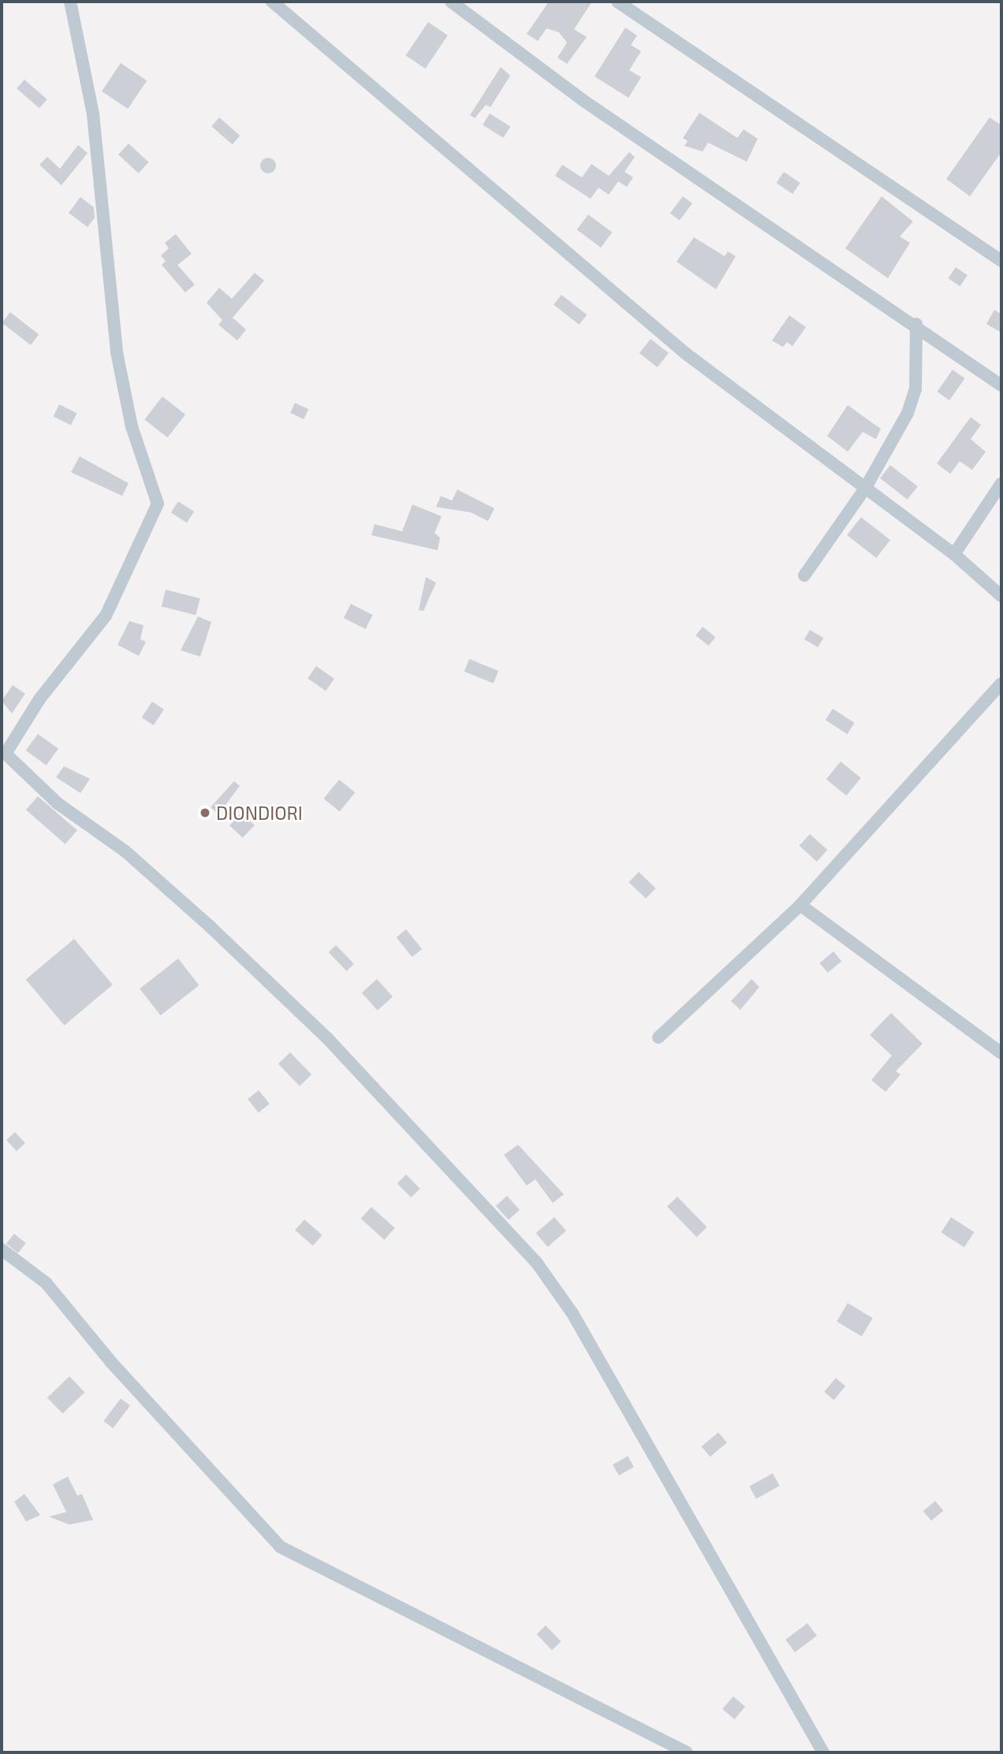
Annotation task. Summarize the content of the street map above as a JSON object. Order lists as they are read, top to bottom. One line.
{"places":["DIONDIORI"]}
